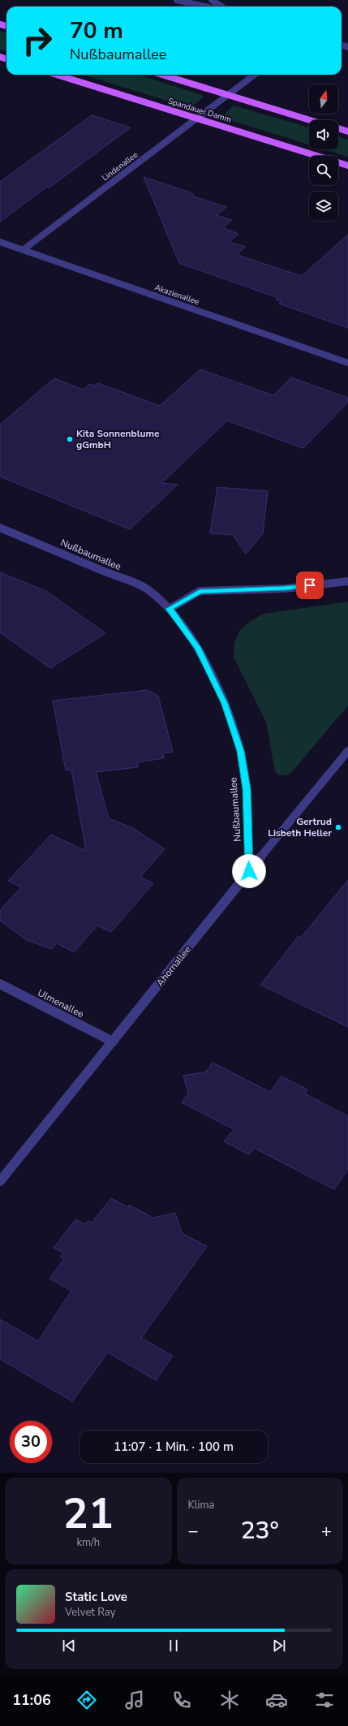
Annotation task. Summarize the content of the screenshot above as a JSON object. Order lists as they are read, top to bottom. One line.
{"streets":{"main road":["Spandauer Damm"],"street":["Lindenallee","Akazienallee","Nußbaumallee","Ahornallee","Ulmenallee"]},"crossings":[["Spandauer Damm","Lindenallee"],["Lindenallee","Akazienallee"],["Nußbaumallee","Ahornallee"],["Ahornallee","Ulmenallee"]],"places":["Kita Sonnenblume gGmbH","Gertrud Lisbeth Heller"],"north":"top","page":{"turn":["70 m","Nußbaumallee"],"limit":"30","trip":"11:07 · 1 Min. · 100 m","tile":[["21","km/h"],"Klima"],"heat":["−","23°","+"],"song":["Static Love","Velvet Ray"],"tabs":"11:06"}}
